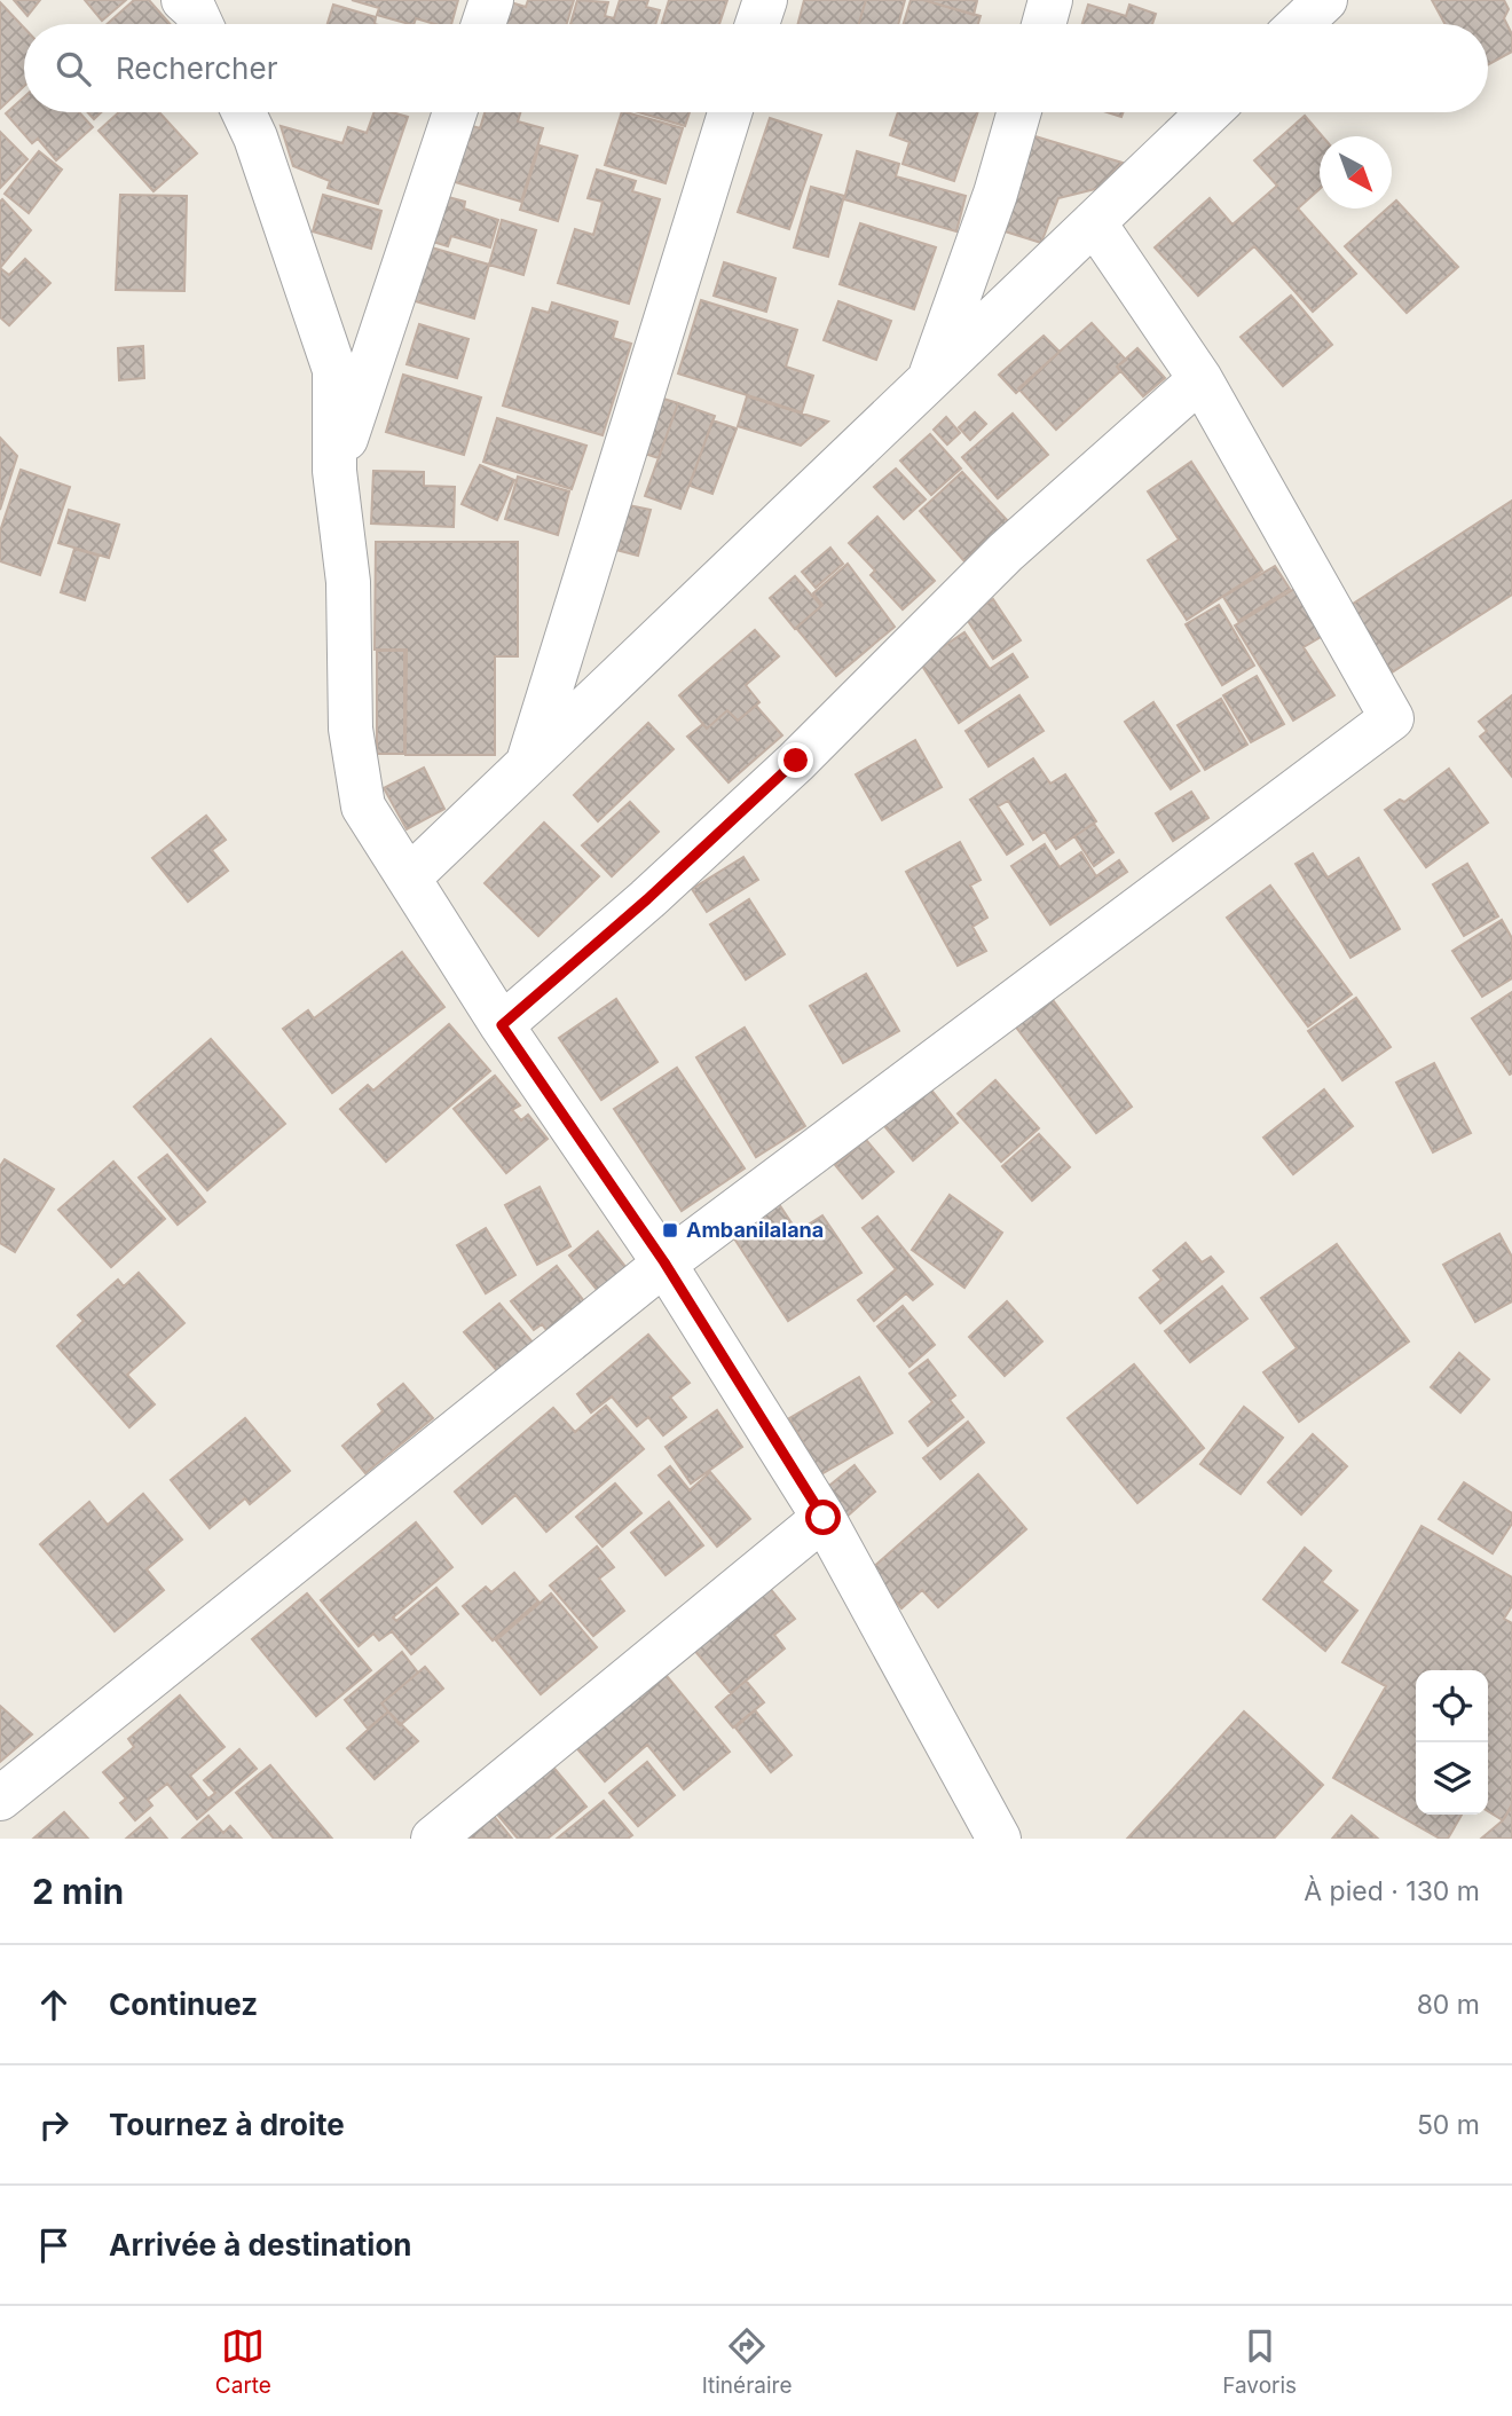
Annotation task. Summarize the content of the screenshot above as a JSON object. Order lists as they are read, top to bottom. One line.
{"places":{"transit":["Ambanilalana"]},"north":"bottom right","page":{"search":"Rechercher","heading":["2 min","À pied · 130 m"],"list":[["Continuez","80 m"],["Tournez à droite","50 m"],"Arrivée à destination"],"nav":["Carte","Itinéraire","Favoris"]}}
